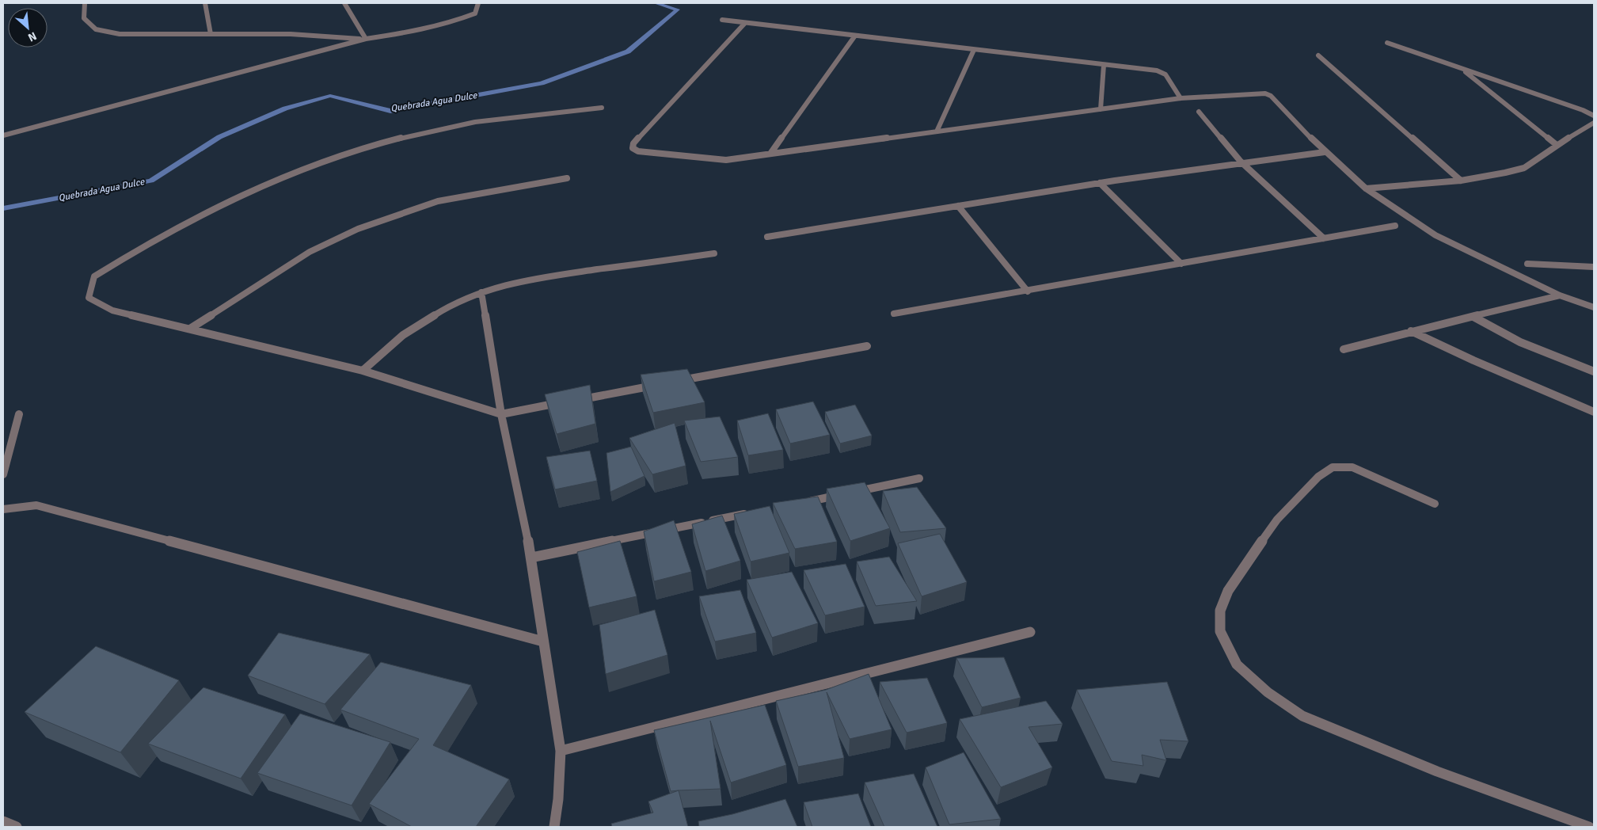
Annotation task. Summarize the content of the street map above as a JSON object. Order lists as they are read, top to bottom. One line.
{"water":["Quebrada Agua Dulce"],"north":"bottom right"}
